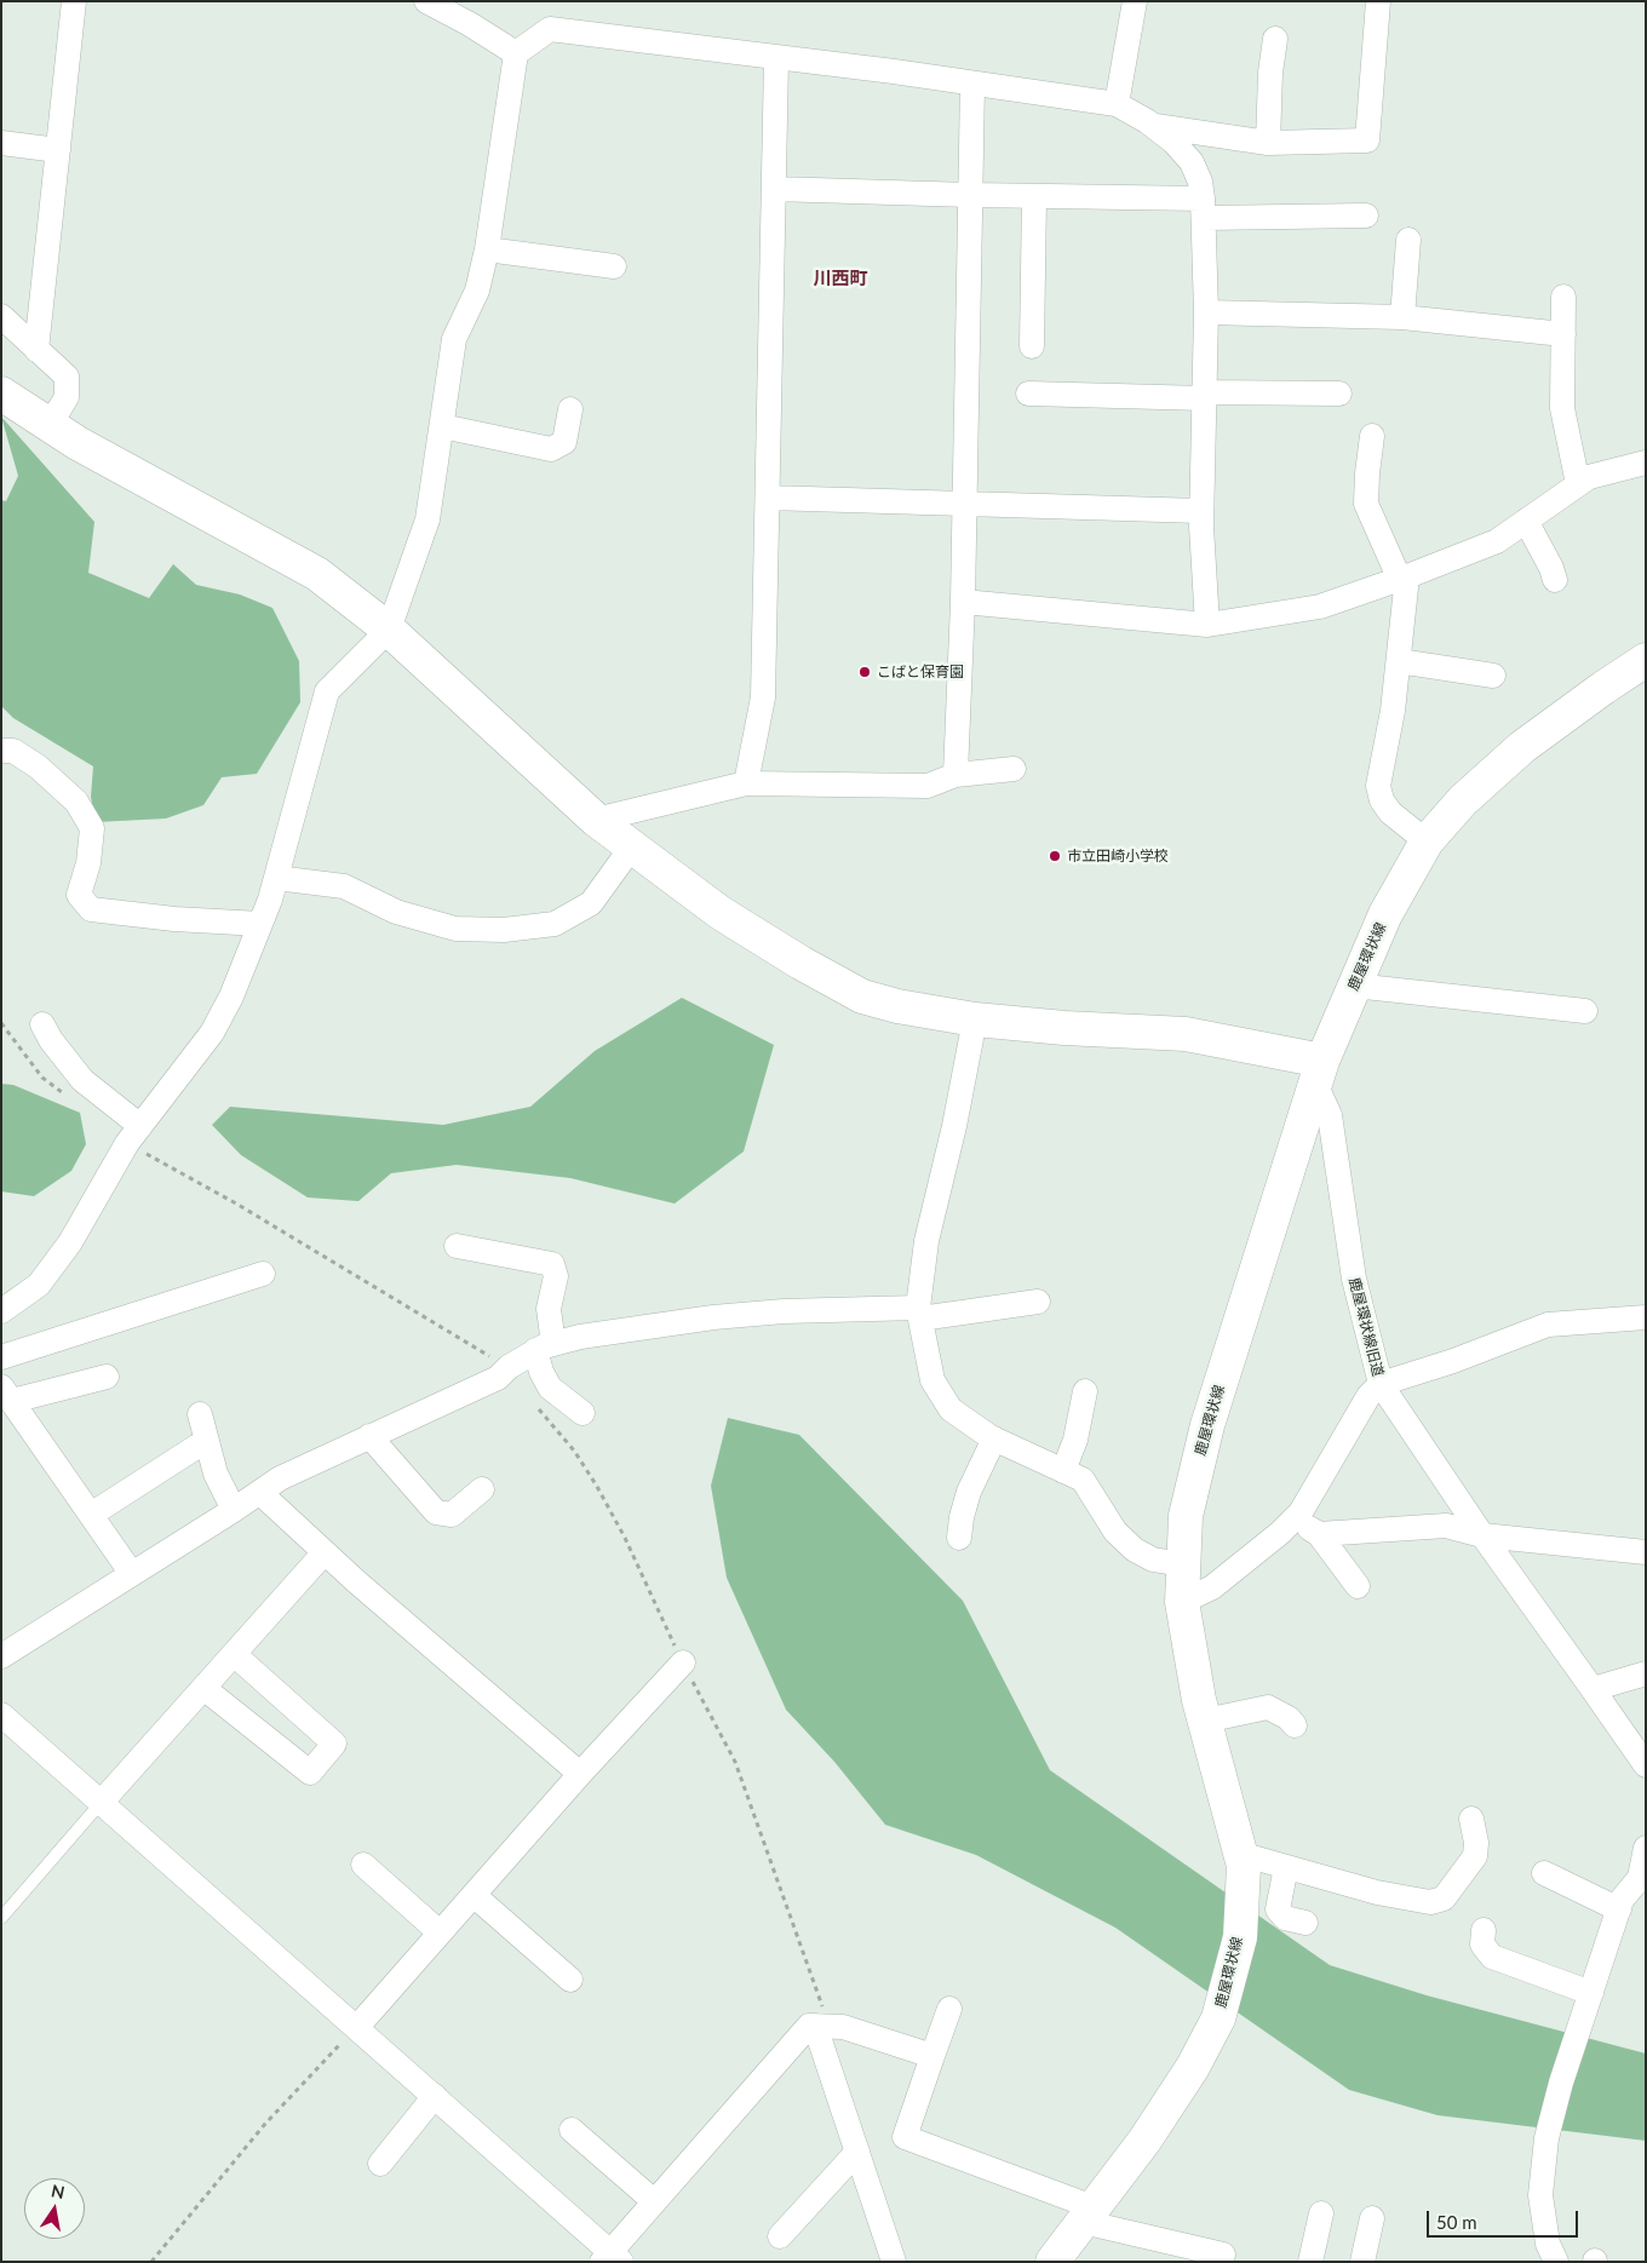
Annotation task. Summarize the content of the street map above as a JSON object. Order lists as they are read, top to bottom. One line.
{"streets":{"main road":["鹿屋環状線"],"street":["鹿屋環状線旧道"]},"crossings":[["鹿屋環状線","鹿屋環状線旧道"]],"districts":["川西町"],"places":["こばと保育園","市立田崎小学校"],"scale_bar":"50 m","north":"top"}
